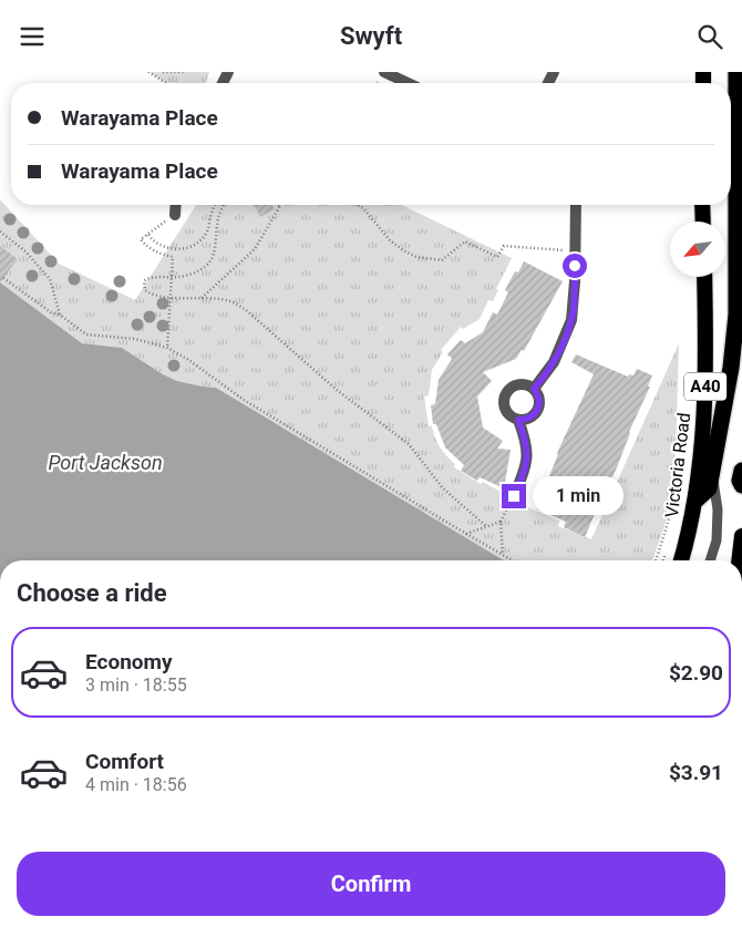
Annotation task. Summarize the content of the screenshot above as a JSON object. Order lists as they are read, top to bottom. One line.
{"streets":{"highway":["A40","Victoria Road"]},"water":["Port Jackson"],"north":"bottom left","page":{"header":"Swyft","banner":["Warayama Place","Warayama Place"],"bubble":"1 min","heading":"Choose a ride","list":[{"name":"Economy","note":"3 min · 18:55","value":"$2.90"},{"name":"Comfort","note":"4 min · 18:56","value":"$3.91"}],"buttons":"Confirm"}}
